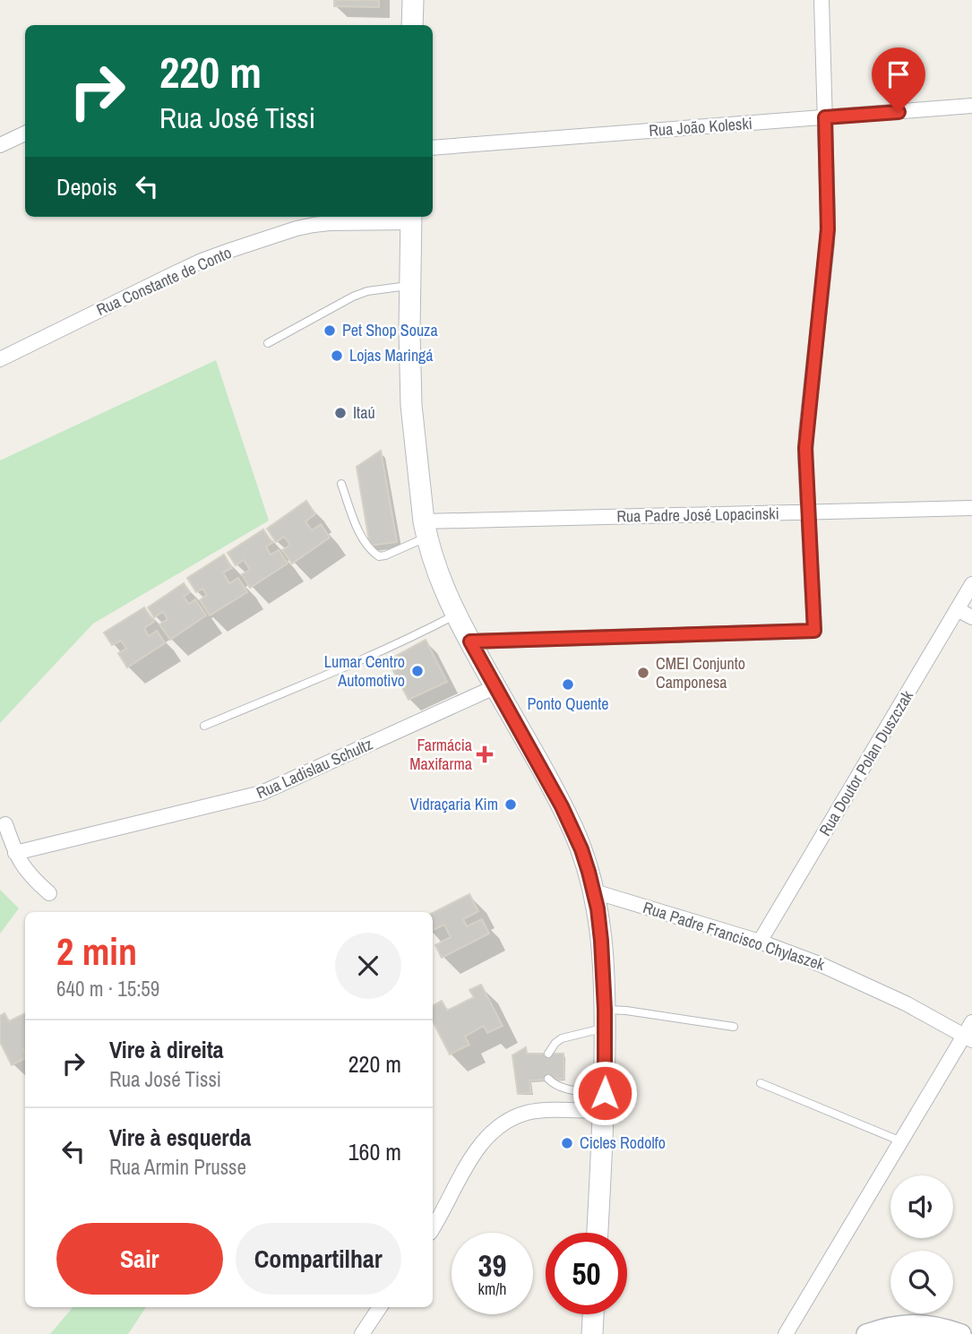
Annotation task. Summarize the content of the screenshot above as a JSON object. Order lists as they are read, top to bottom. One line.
{"streets":{"street":["Rua João Koleski","Rua Constante de Conto","Rua Padre José Lopacinski","Rua Doutor Polan Duszczak","Rua Ladislau Schultz","Rua Padre Francisco Chylaszek"]},"crossings":[["Rua Doutor Polan Duszczak","Rua Padre Francisco Chylaszek"]],"places":{"other":["Pet Shop Souza","Lojas Maringá","Itaú","Lumar Centro Automotivo","CMEI Conjunto Camponesa","Ponto Quente","Vidraçaria Kim","Cicles Rodolfo"],"health":["Farmácia Maxifarma"]},"page":{"turn":["220 m","Rua José Tissi"],"then":"Depois","heading":["2 min","640 m · 15:59"],"list":[{"name":"Vire à direita","note":"Rua José Tissi","value":"220 m"},{"name":"Vire à esquerda","note":"Rua Armin Prusse","value":"160 m"}],"buttons":["Sair","Compartilhar"],"speed":"39 km/h","limit":"50"}}
